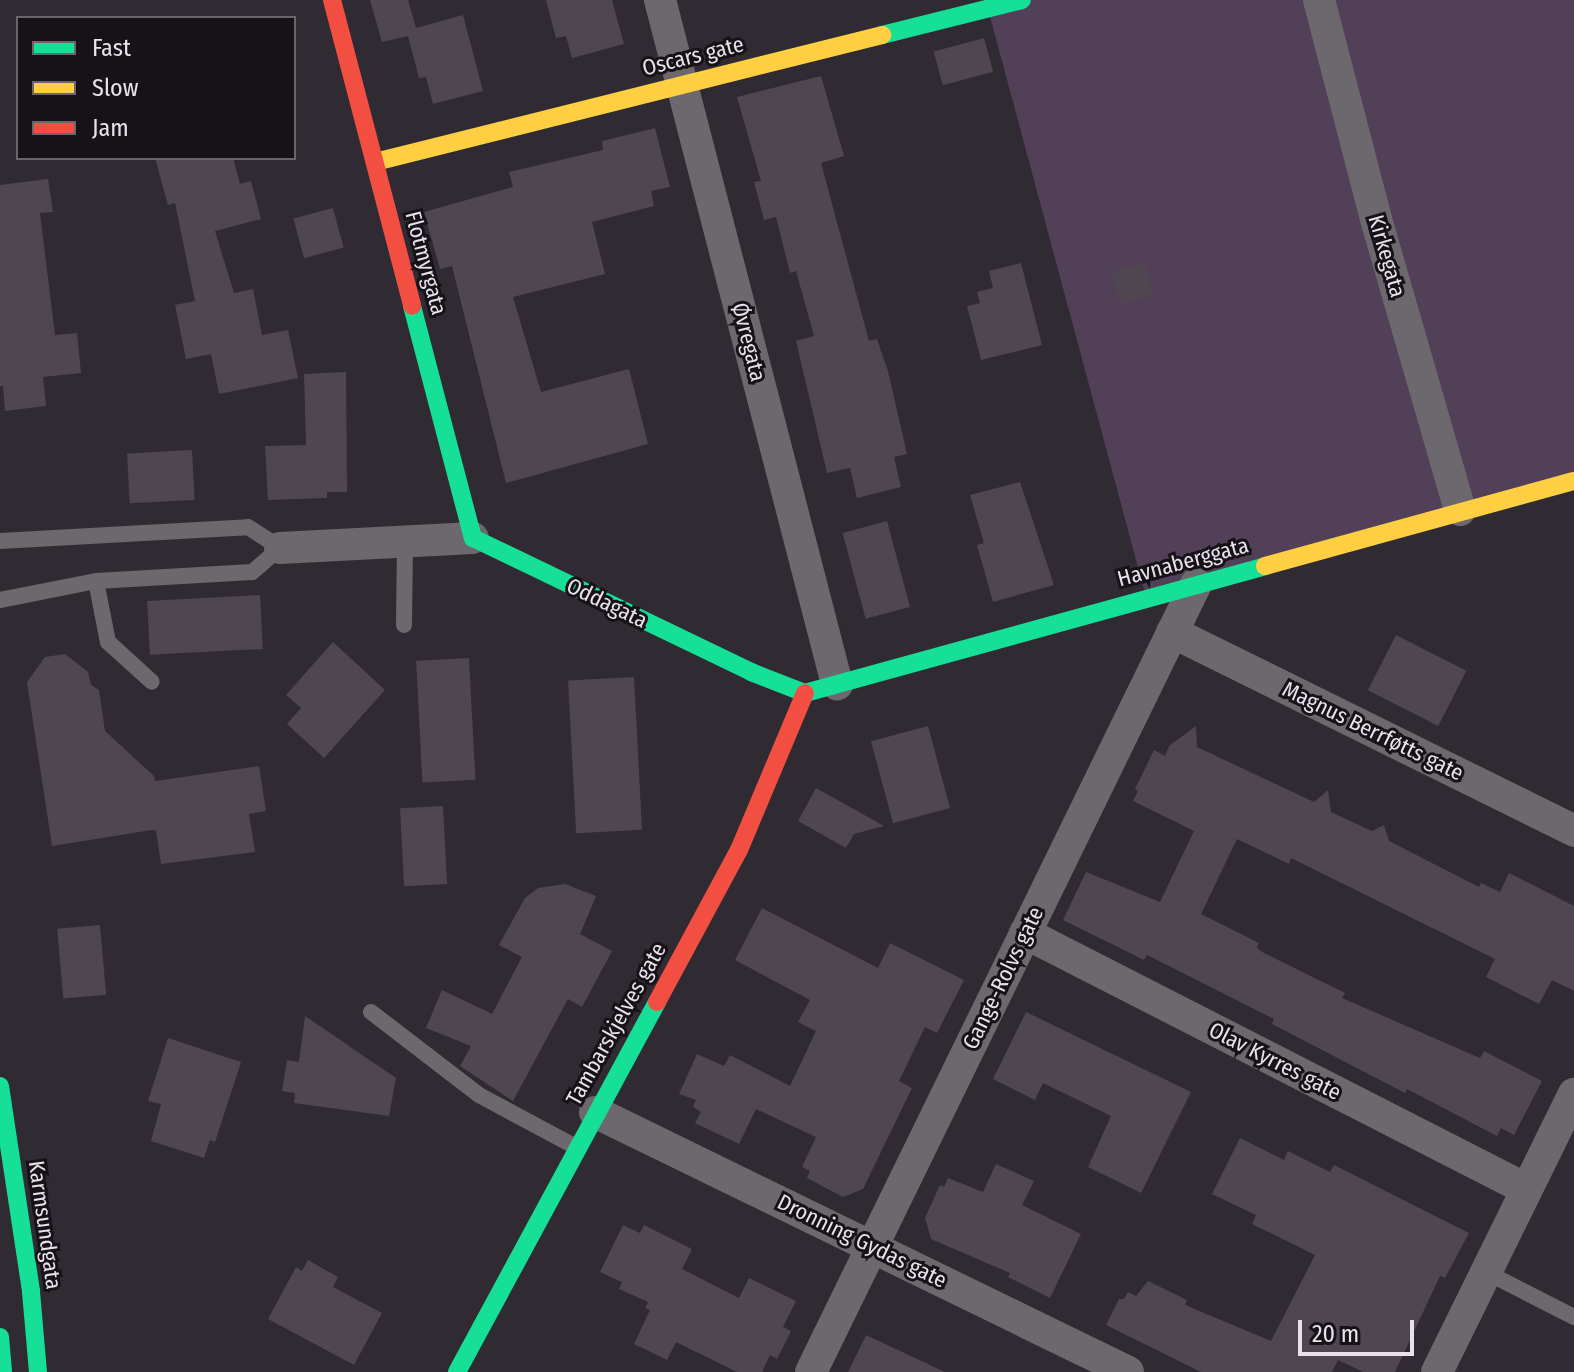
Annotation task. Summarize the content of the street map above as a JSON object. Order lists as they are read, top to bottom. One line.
{"streets":{"street":["Oscars gate","Kirkegata","Flotmyrgata","Øvregata","Havnaberggata","Oddagata","Magnus Berrføtts gate","Gange-Rolvs gate","Tambarskjelves gate","Olav Kyrres gate","Karmsundgata","Dronning Gydas gate"]},"crossings":[["Oscars gate","Flotmyrgata"],["Oscars gate","Øvregata"],["Kirkegata","Havnaberggata"],["Flotmyrgata","Oddagata"],["Øvregata","Havnaberggata"],["Havnaberggata","Oddagata"],["Havnaberggata","Gange-Rolvs gate"],["Havnaberggata","Tambarskjelves gate"],["Oddagata","Tambarskjelves gate"],["Magnus Berrføtts gate","Gange-Rolvs gate"],["Gange-Rolvs gate","Olav Kyrres gate"],["Gange-Rolvs gate","Dronning Gydas gate"],["Tambarskjelves gate","Dronning Gydas gate"]],"legend":["Fast","Slow","Jam"],"scale_bar":"20 m"}
